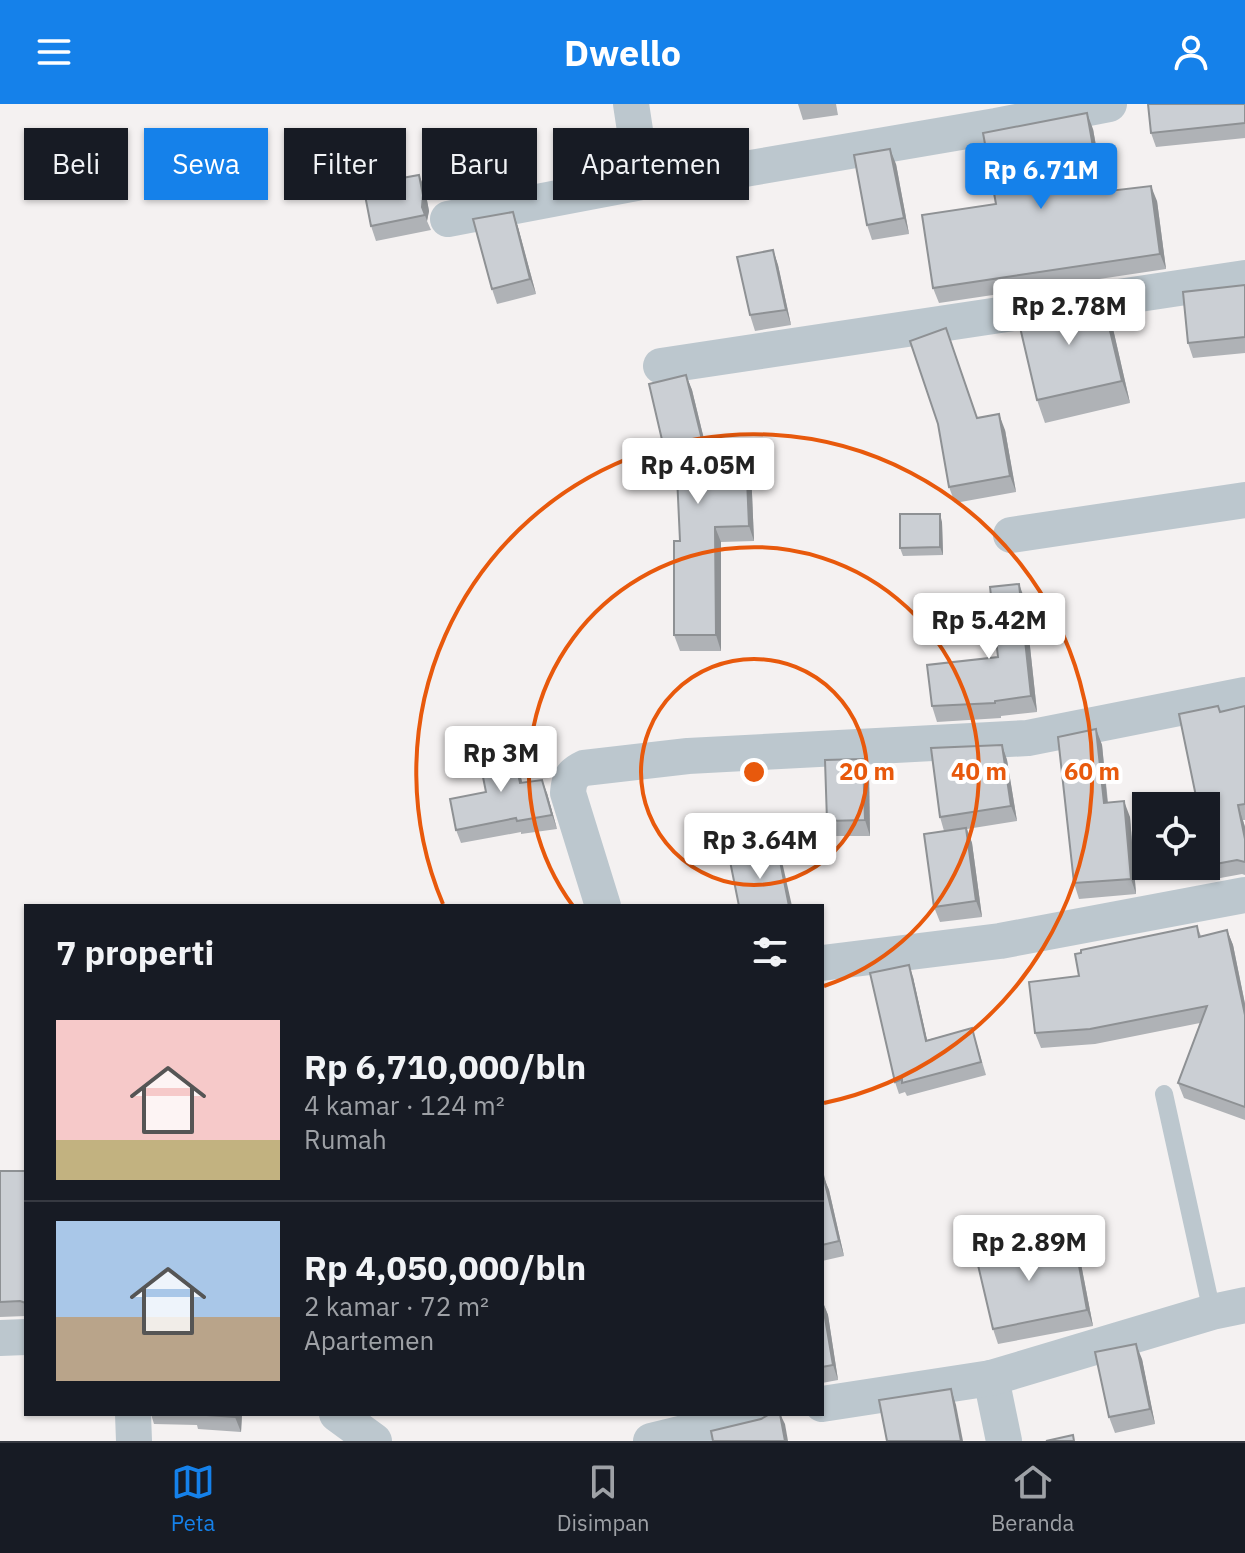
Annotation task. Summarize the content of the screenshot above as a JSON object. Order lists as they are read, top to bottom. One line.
{"page":{"header":"Dwello","chip":["Beli","Sewa","Filter","Baru","Apartemen"],"price":["Rp 6.71M","Rp 2.78M","Rp 4.05M","Rp 5.42M","Rp 3M","Rp 3.64M","Rp 2.89M"],"heading":"7 properti","list":[{"name":"Rp 6,710,000/bln","note":"4 kamar · 124 m² · Rumah"},{"name":"Rp 4,050,000/bln","note":"2 kamar · 72 m² · Apartemen"}],"tabs":["Peta","Disimpan","Beranda"]},"rings":["20 m","40 m","60 m"]}
